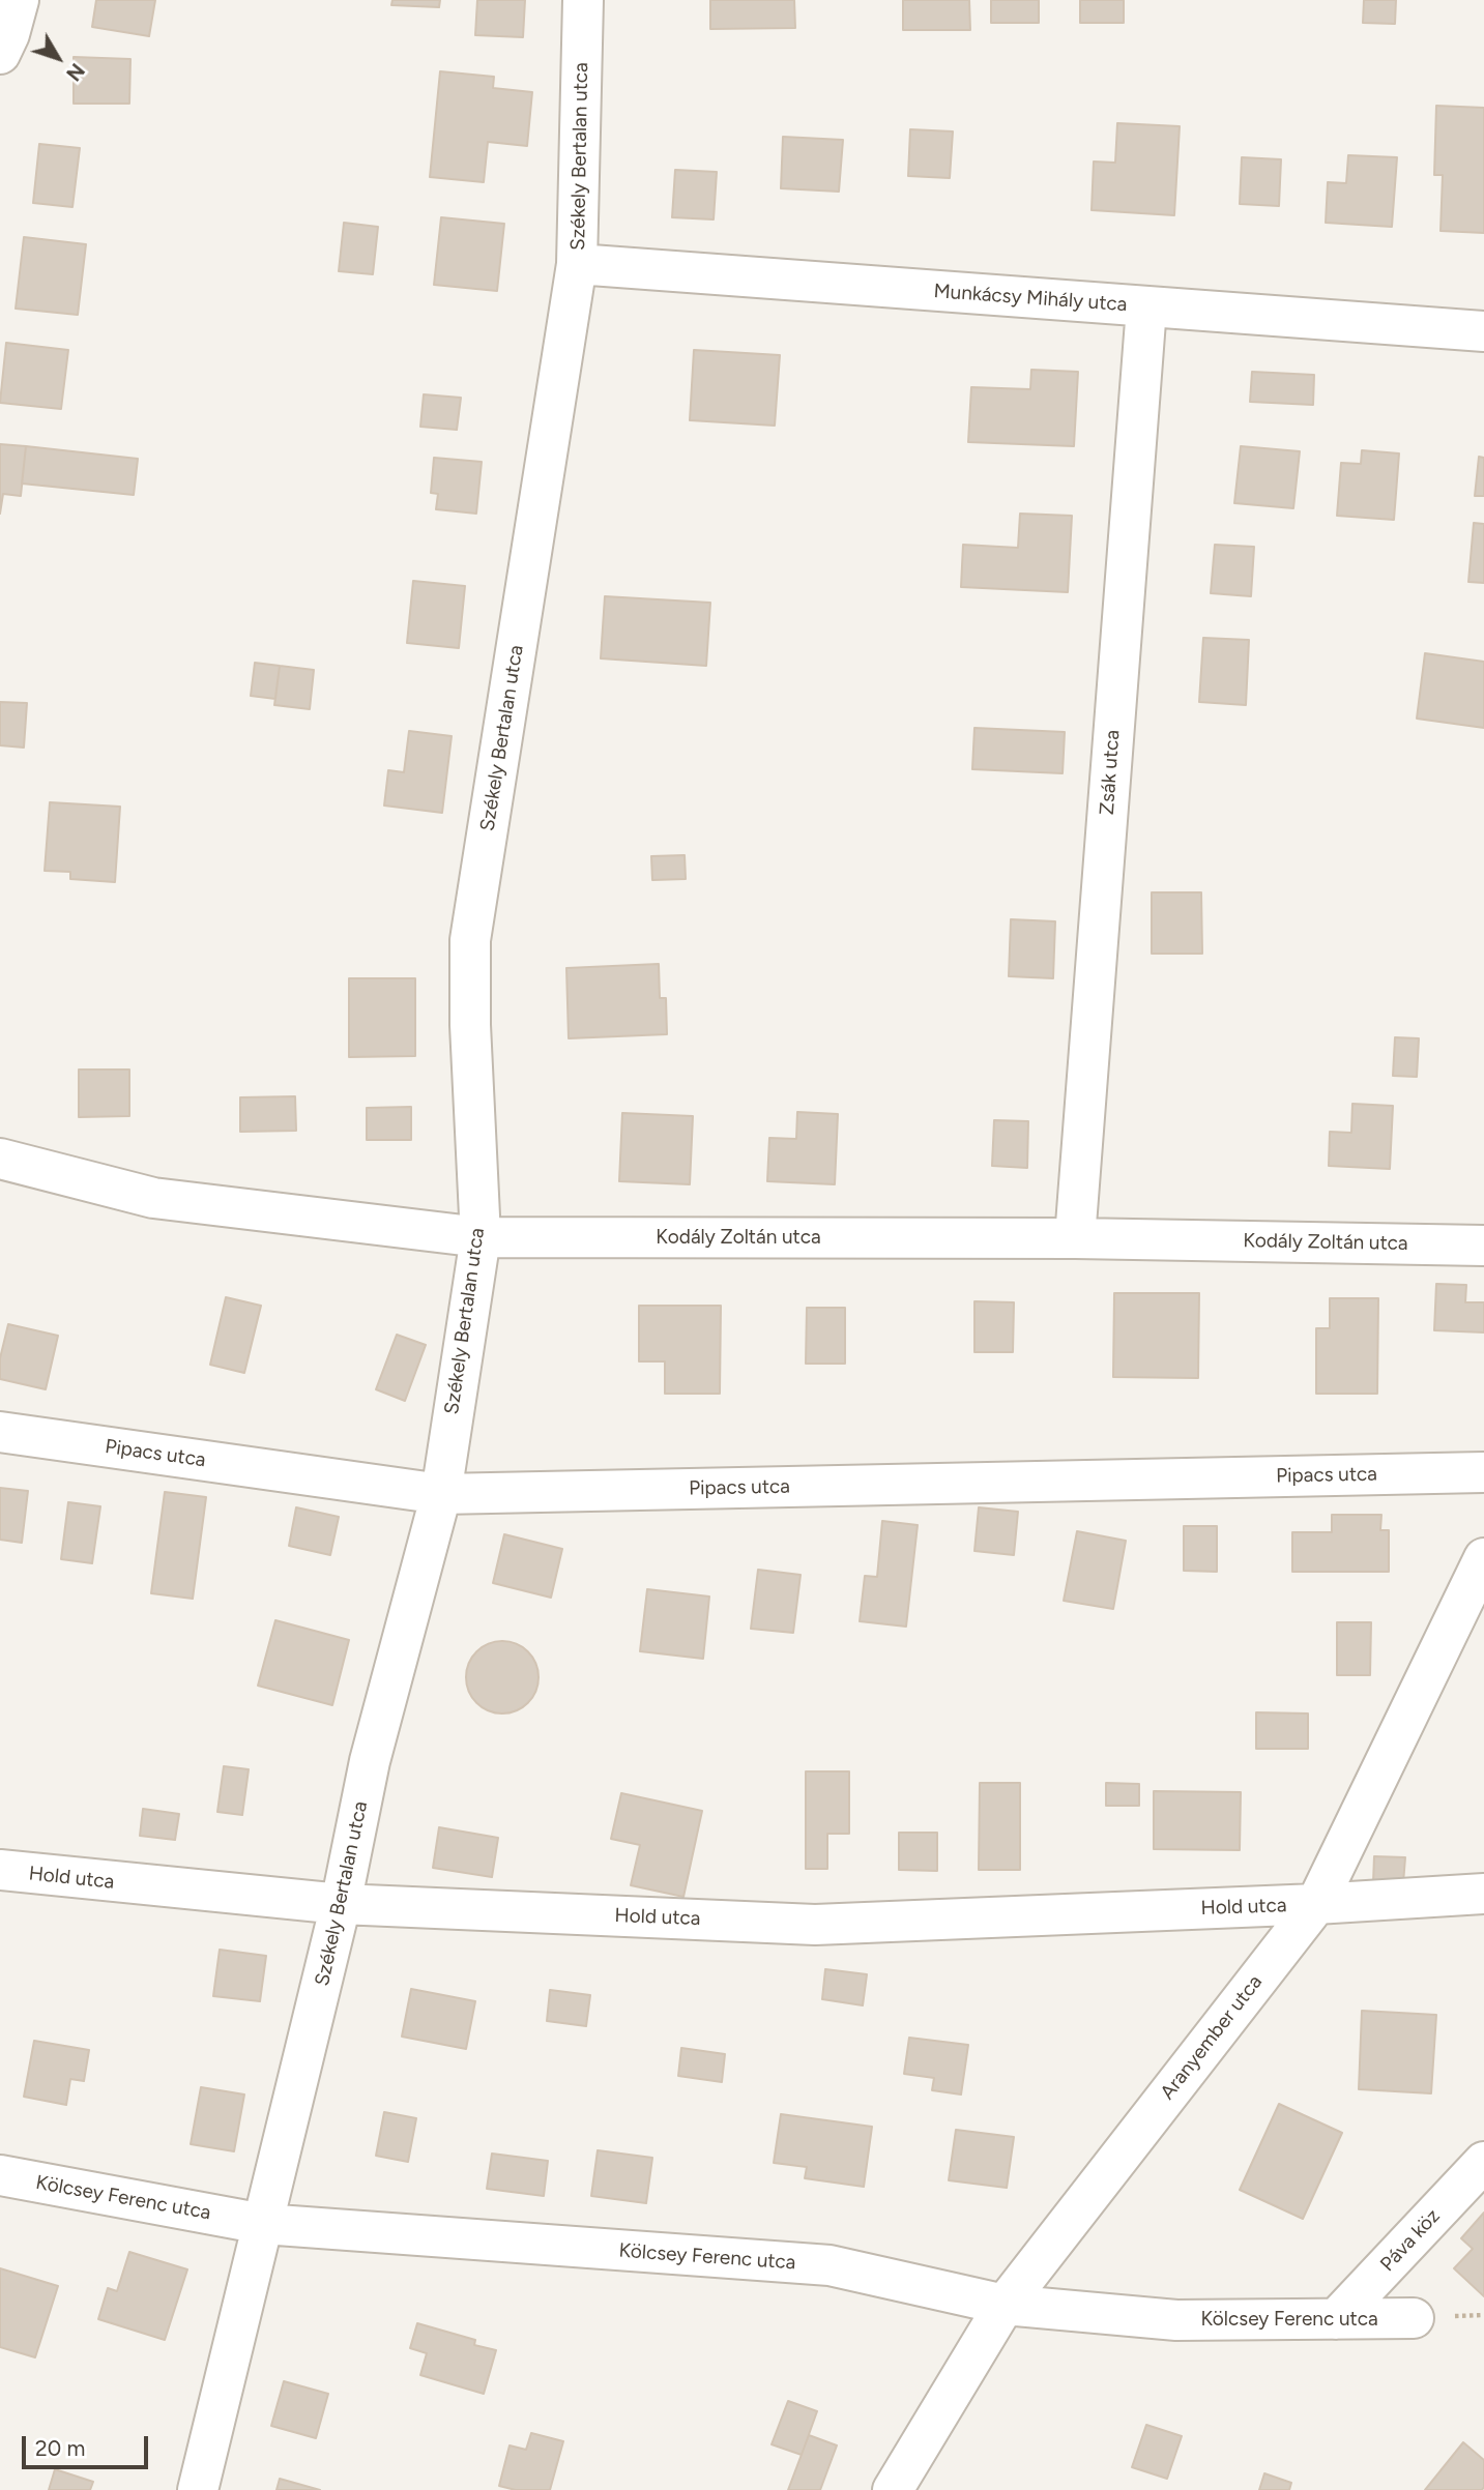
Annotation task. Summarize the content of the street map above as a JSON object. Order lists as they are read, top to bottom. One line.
{"streets":{"street":["Székely Bertalan utca","Munkácsy Mihály utca","Zsák utca","Kodály Zoltán utca","Pipacs utca","Hold utca","Aranyember utca","Kölcsey Ferenc utca","Páva köz"]},"crossings":[["Székely Bertalan utca","Munkácsy Mihály utca"],["Székely Bertalan utca","Kodály Zoltán utca"],["Székely Bertalan utca","Pipacs utca"],["Székely Bertalan utca","Hold utca"],["Székely Bertalan utca","Kölcsey Ferenc utca"],["Munkácsy Mihály utca","Zsák utca"],["Zsák utca","Kodály Zoltán utca"],["Hold utca","Aranyember utca"],["Aranyember utca","Kölcsey Ferenc utca"],["Kölcsey Ferenc utca","Páva köz"]],"scale_bar":"20 m","north":"bottom right"}
